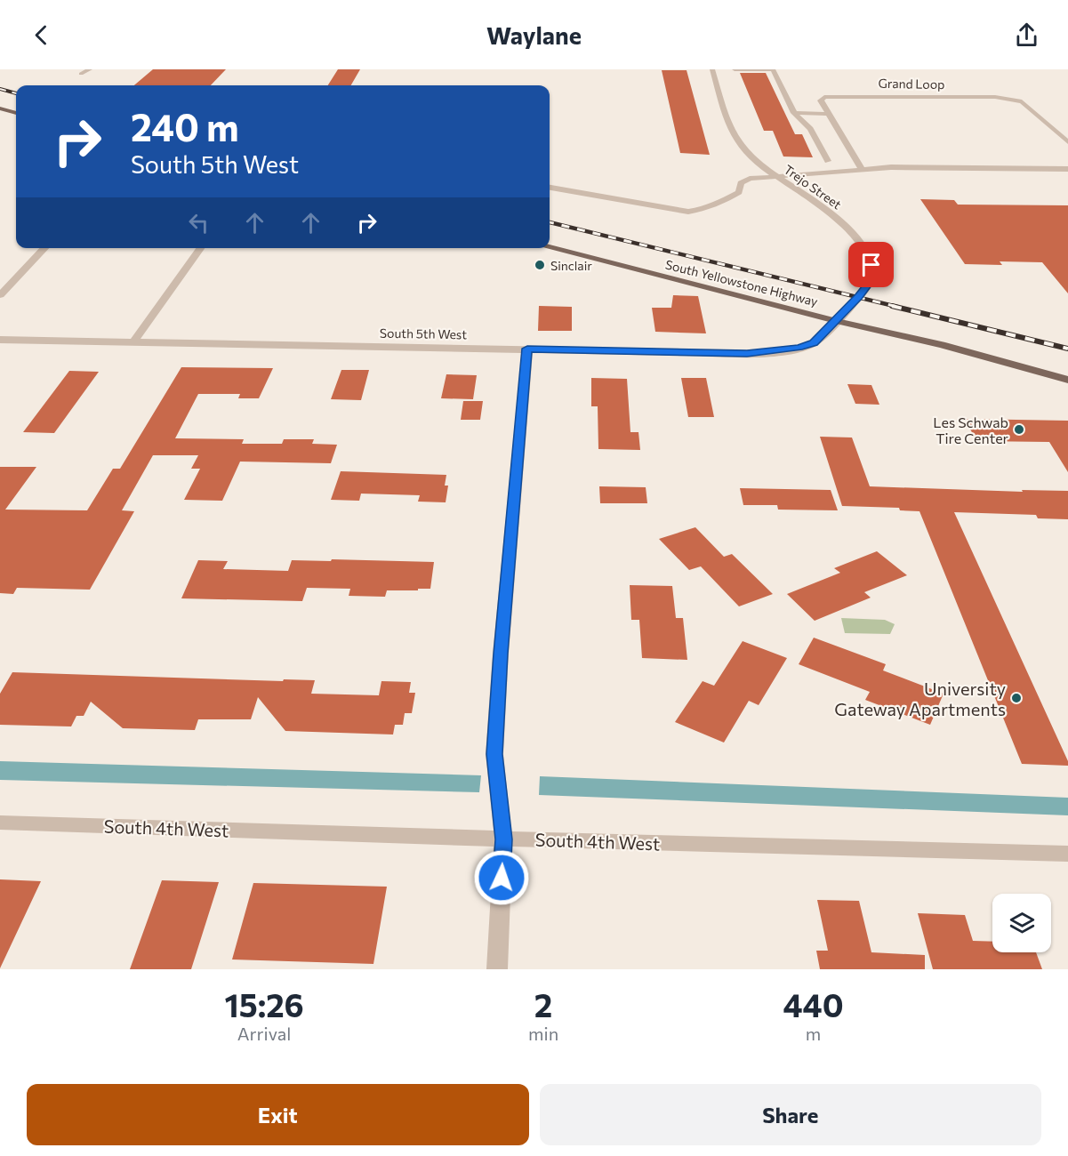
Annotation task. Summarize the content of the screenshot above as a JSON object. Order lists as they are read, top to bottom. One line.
{"streets":{"main road":["South Yellowstone Highway"],"street":["Grand Loop","Trejo Street","South 5th West","South 4th West"]},"crossings":[["Trejo Street","South Yellowstone Highway"],["Trejo Street","South 5th West"],["South Yellowstone Highway","South 5th West"]],"places":["Sinclair","Les Schwab Tire Center","University Gateway Apartments"],"page":{"header":"Waylane","turn":["240 m","South 5th West"],"eta":["15:26","Arrival","2","min","440","m"],"buttons":["Exit","Share"]}}
